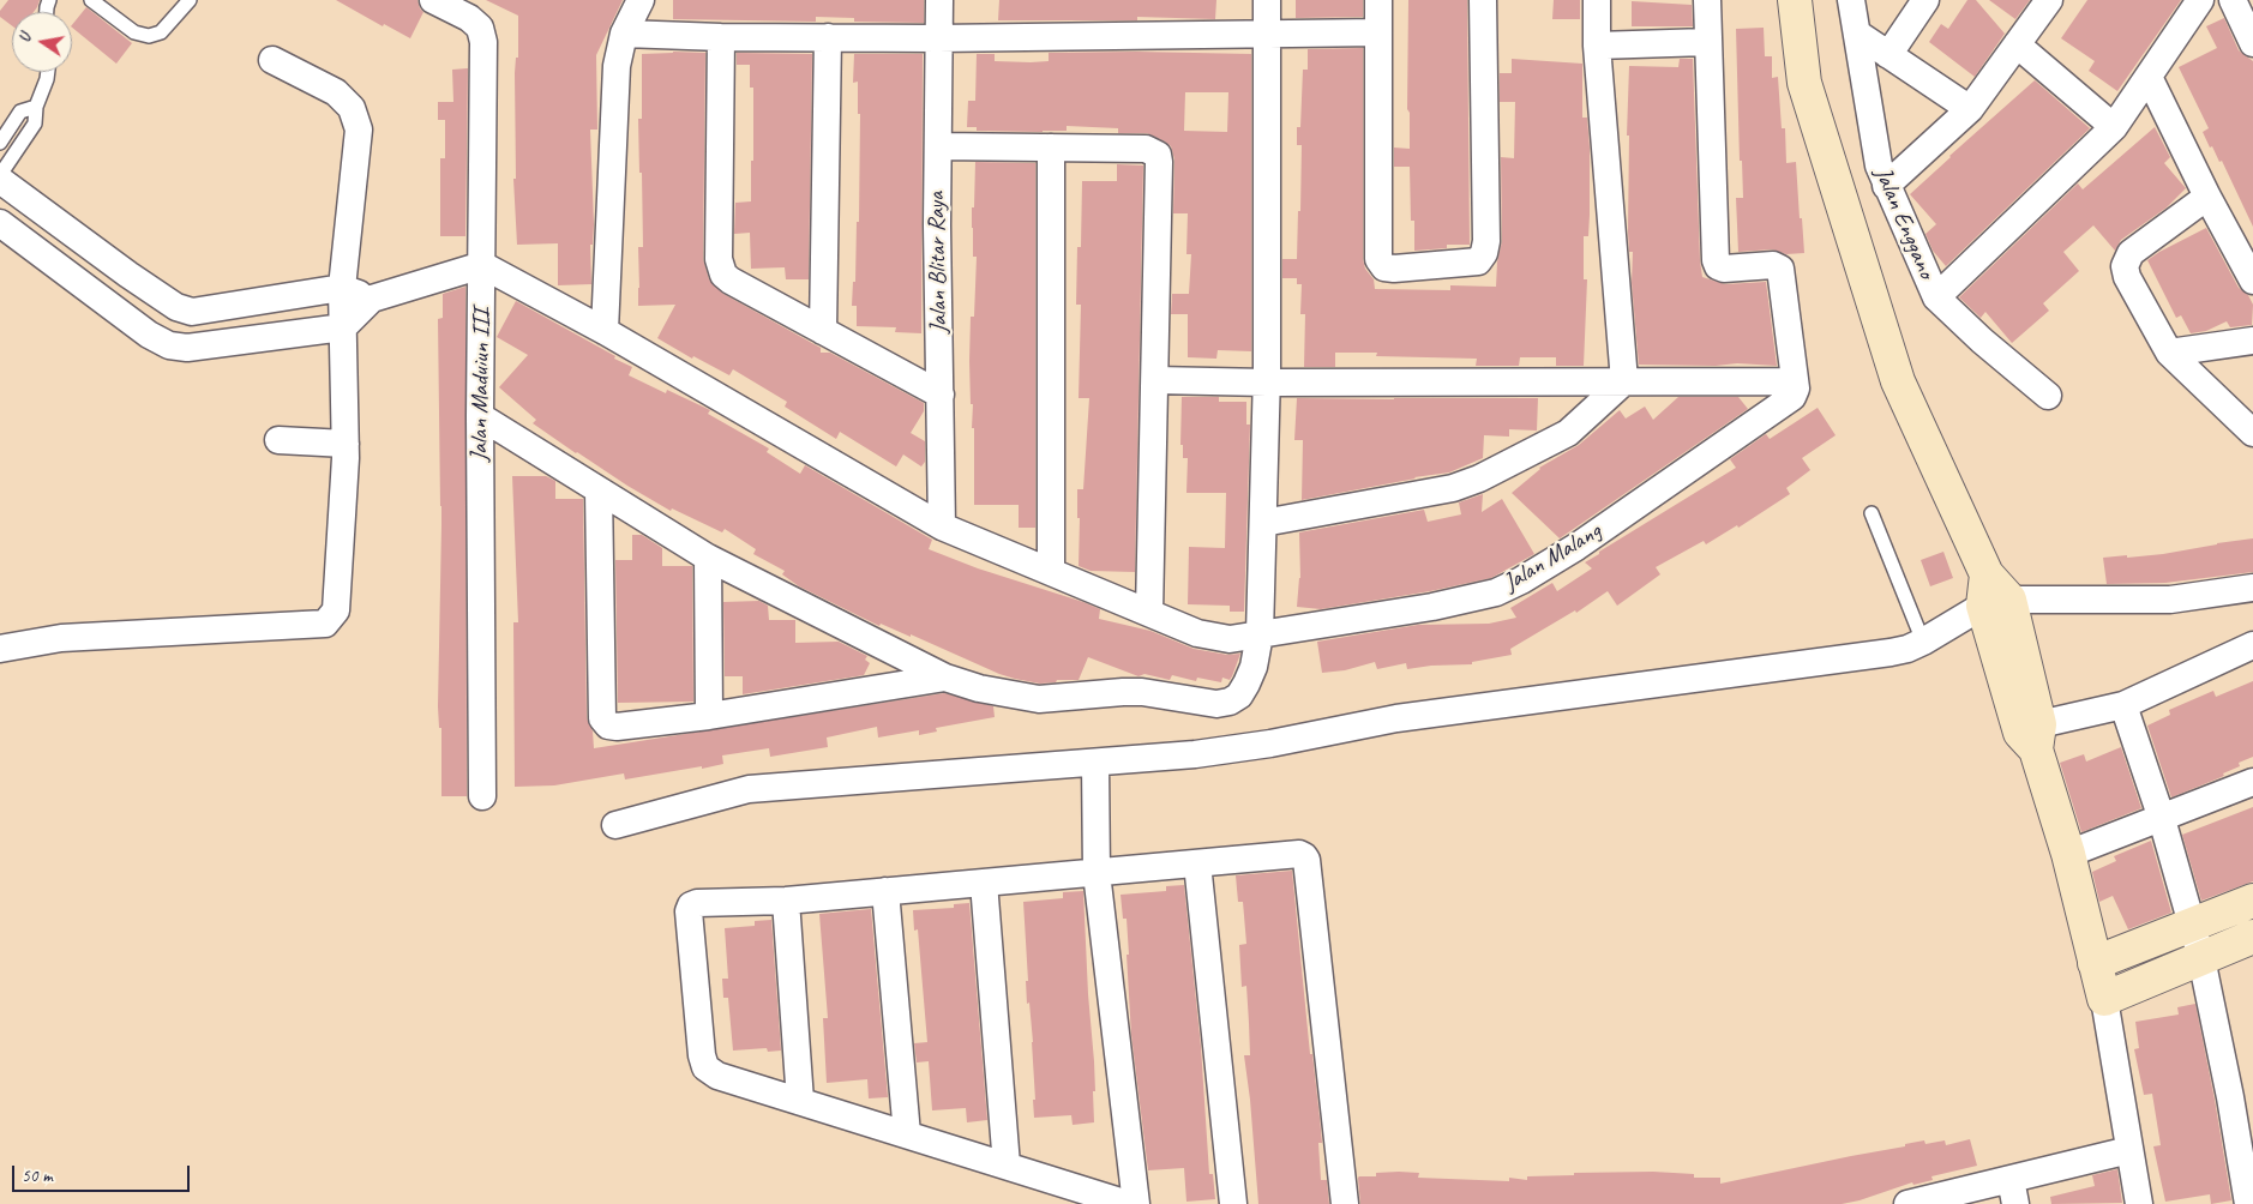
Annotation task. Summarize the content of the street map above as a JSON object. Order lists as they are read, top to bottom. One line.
{"streets":{"street":["Jalan Enggano","Jalan Blitar Raya","Jalan Maduiun III","Jalan Malang"]},"crossings":[["Jalan Blitar Raya","Jalan Malang"],["Jalan Maduiun III","Jalan Malang"]],"scale_bar":"50 m","north":"left"}
